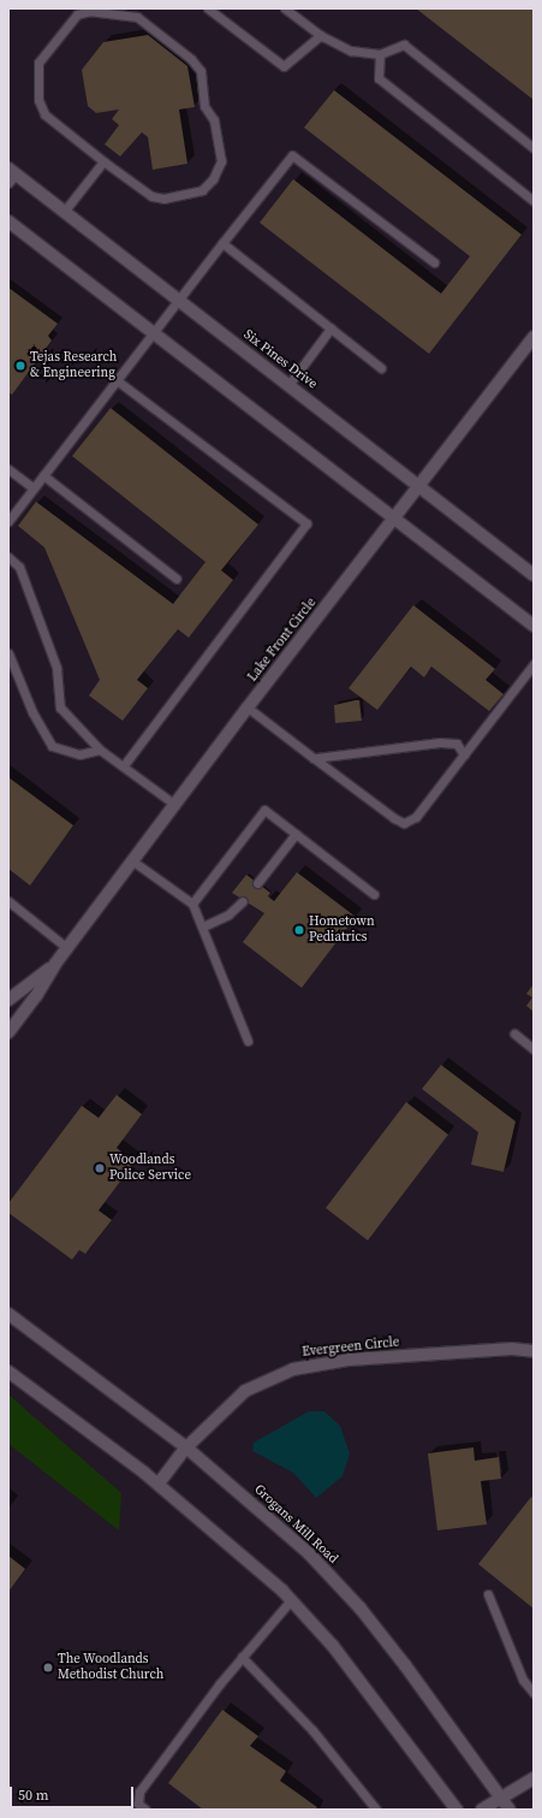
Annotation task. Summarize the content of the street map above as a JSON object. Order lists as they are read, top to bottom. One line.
{"streets":{"street":["Six Pines Drive","Lake Front Circle","Evergreen Circle","Grogans Mill Road"]},"crossings":[["Six Pines Drive","Lake Front Circle"],["Evergreen Circle","Grogans Mill Road"]],"places":["Tejas Research & Engineering","Hometown Pediatrics","Woodlands Police Service","The Woodlands Methodist Church"],"scale_bar":"50 m"}
